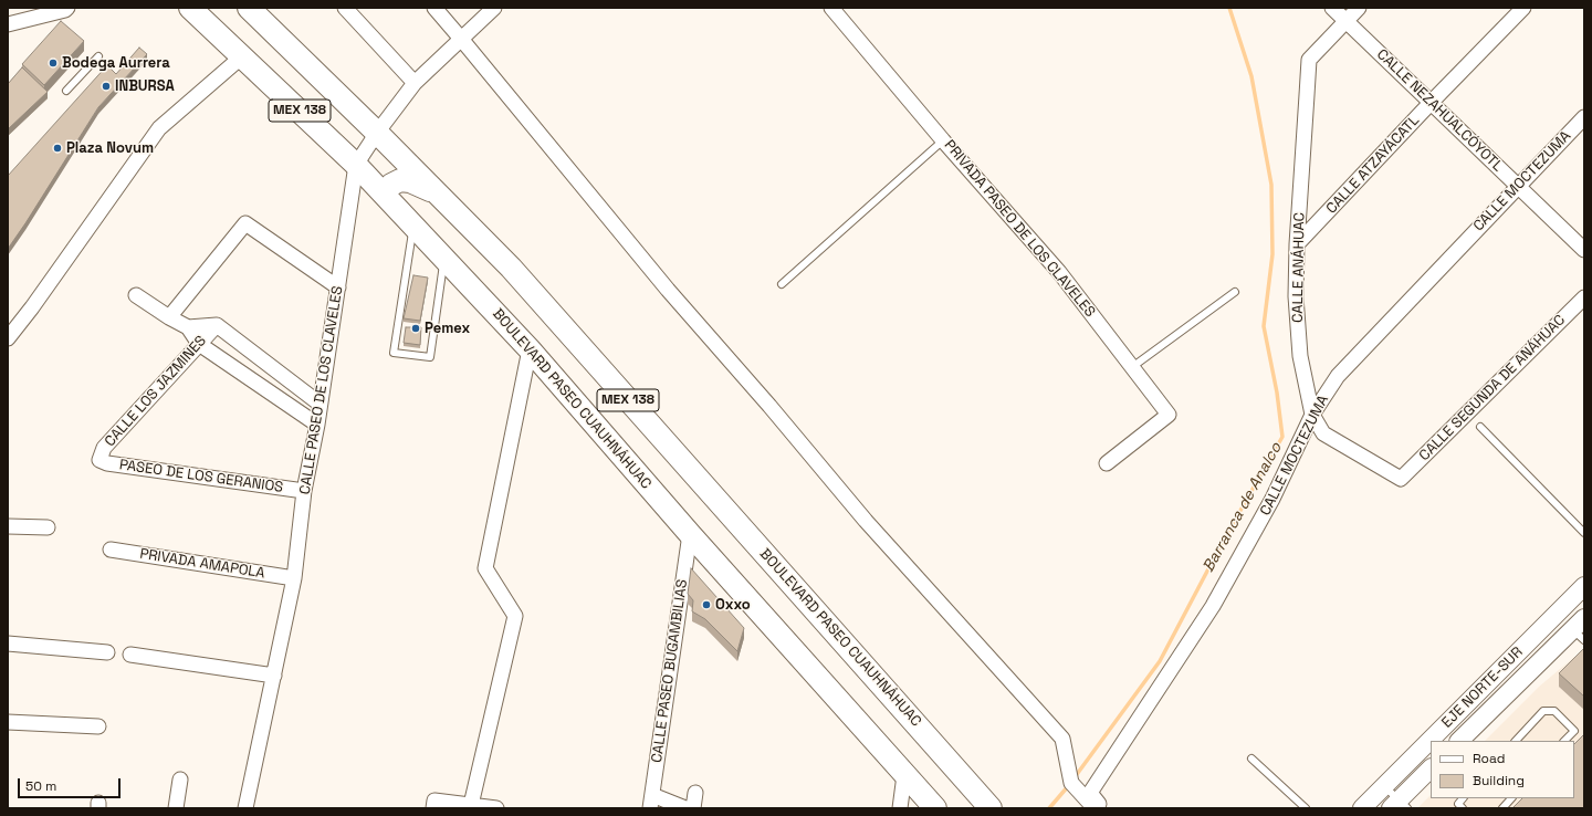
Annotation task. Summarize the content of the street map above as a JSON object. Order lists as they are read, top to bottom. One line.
{"streets":{"main road":["MEX 138","BOULEVARD PASEO CUAUHNÁHUAC"],"street":["CALLE NEZAHUALCÓYOTL","CALLE ATZAYÁCATL","CALLE MOCTEZUMA","PRIVADA PASEO DE LOS CLAVELES","CALLE ANÁHUAC","CALLE SEGUNDA DE ANÁHUAC","CALLE PASEO DE LOS CLAVELES","CALLE LOS JAZMINES","PASEO DE LOS GERANIOS","PRIVADA AMAPOLA","CALLE PASEO BUGAMBILIAS","EJE NORTE-SUR"]},"crossings":[["CALLE NEZAHUALCÓYOTL","CALLE ATZAYÁCATL"],["CALLE NEZAHUALCÓYOTL","CALLE MOCTEZUMA"],["CALLE NEZAHUALCÓYOTL","CALLE ANÁHUAC"],["CALLE ATZAYÁCATL","CALLE ANÁHUAC"],["CALLE MOCTEZUMA","CALLE ANÁHUAC"],["CALLE ANÁHUAC","CALLE SEGUNDA DE ANÁHUAC"],["CALLE PASEO DE LOS CLAVELES","BOULEVARD PASEO CUAUHNÁHUAC"],["CALLE PASEO DE LOS CLAVELES","PASEO DE LOS GERANIOS"],["CALLE PASEO DE LOS CLAVELES","PRIVADA AMAPOLA"],["CALLE LOS JAZMINES","PASEO DE LOS GERANIOS"],["BOULEVARD PASEO CUAUHNÁHUAC","CALLE PASEO BUGAMBILIAS"]],"water":["Barranca de Analco"],"places":["Bodega Aurrera","INBURSA","Plaza Novum","Pemex","Oxxo"],"legend":["Road","Building"],"scale_bar":"50 m"}
